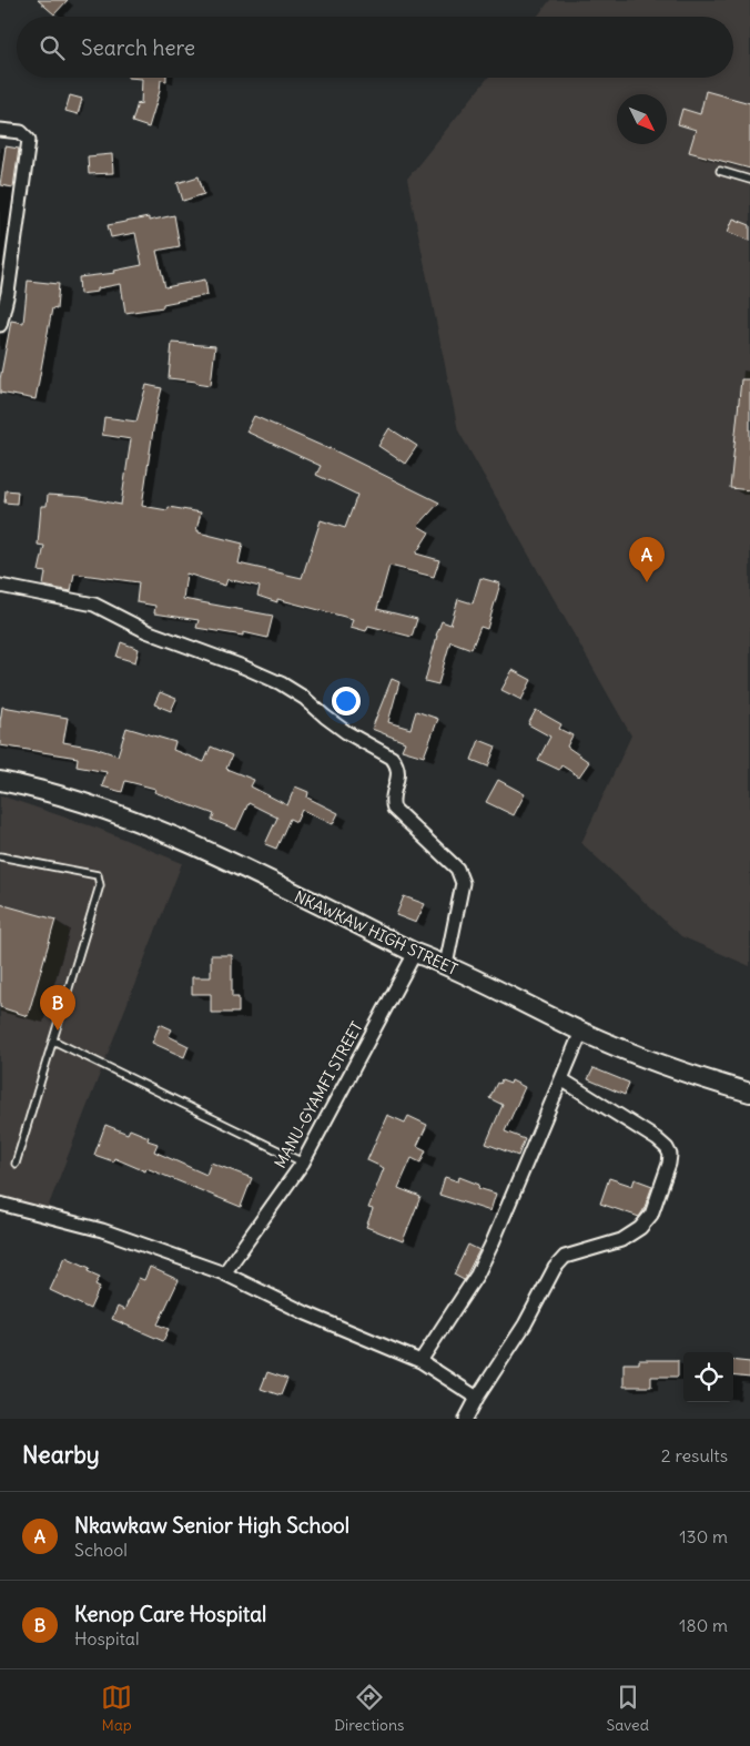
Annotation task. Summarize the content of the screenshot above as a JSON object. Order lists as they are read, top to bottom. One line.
{"streets":{"main road":["NKAWKAW HIGH STREET"],"street":["MANU-GYAMFI STREET"]},"crossings":[["NKAWKAW HIGH STREET","MANU-GYAMFI STREET"]],"north":"bottom right","page":{"search":"Search here","pins":["A","B"],"heading":["Nearby","2 results"],"list":[{"mark":"A","name":"Nkawkaw Senior High School","note":"School","value":"130 m"},{"mark":"B","name":"Kenop Care Hospital","note":"Hospital","value":"180 m"}],"nav":["Map","Directions","Saved"]}}
